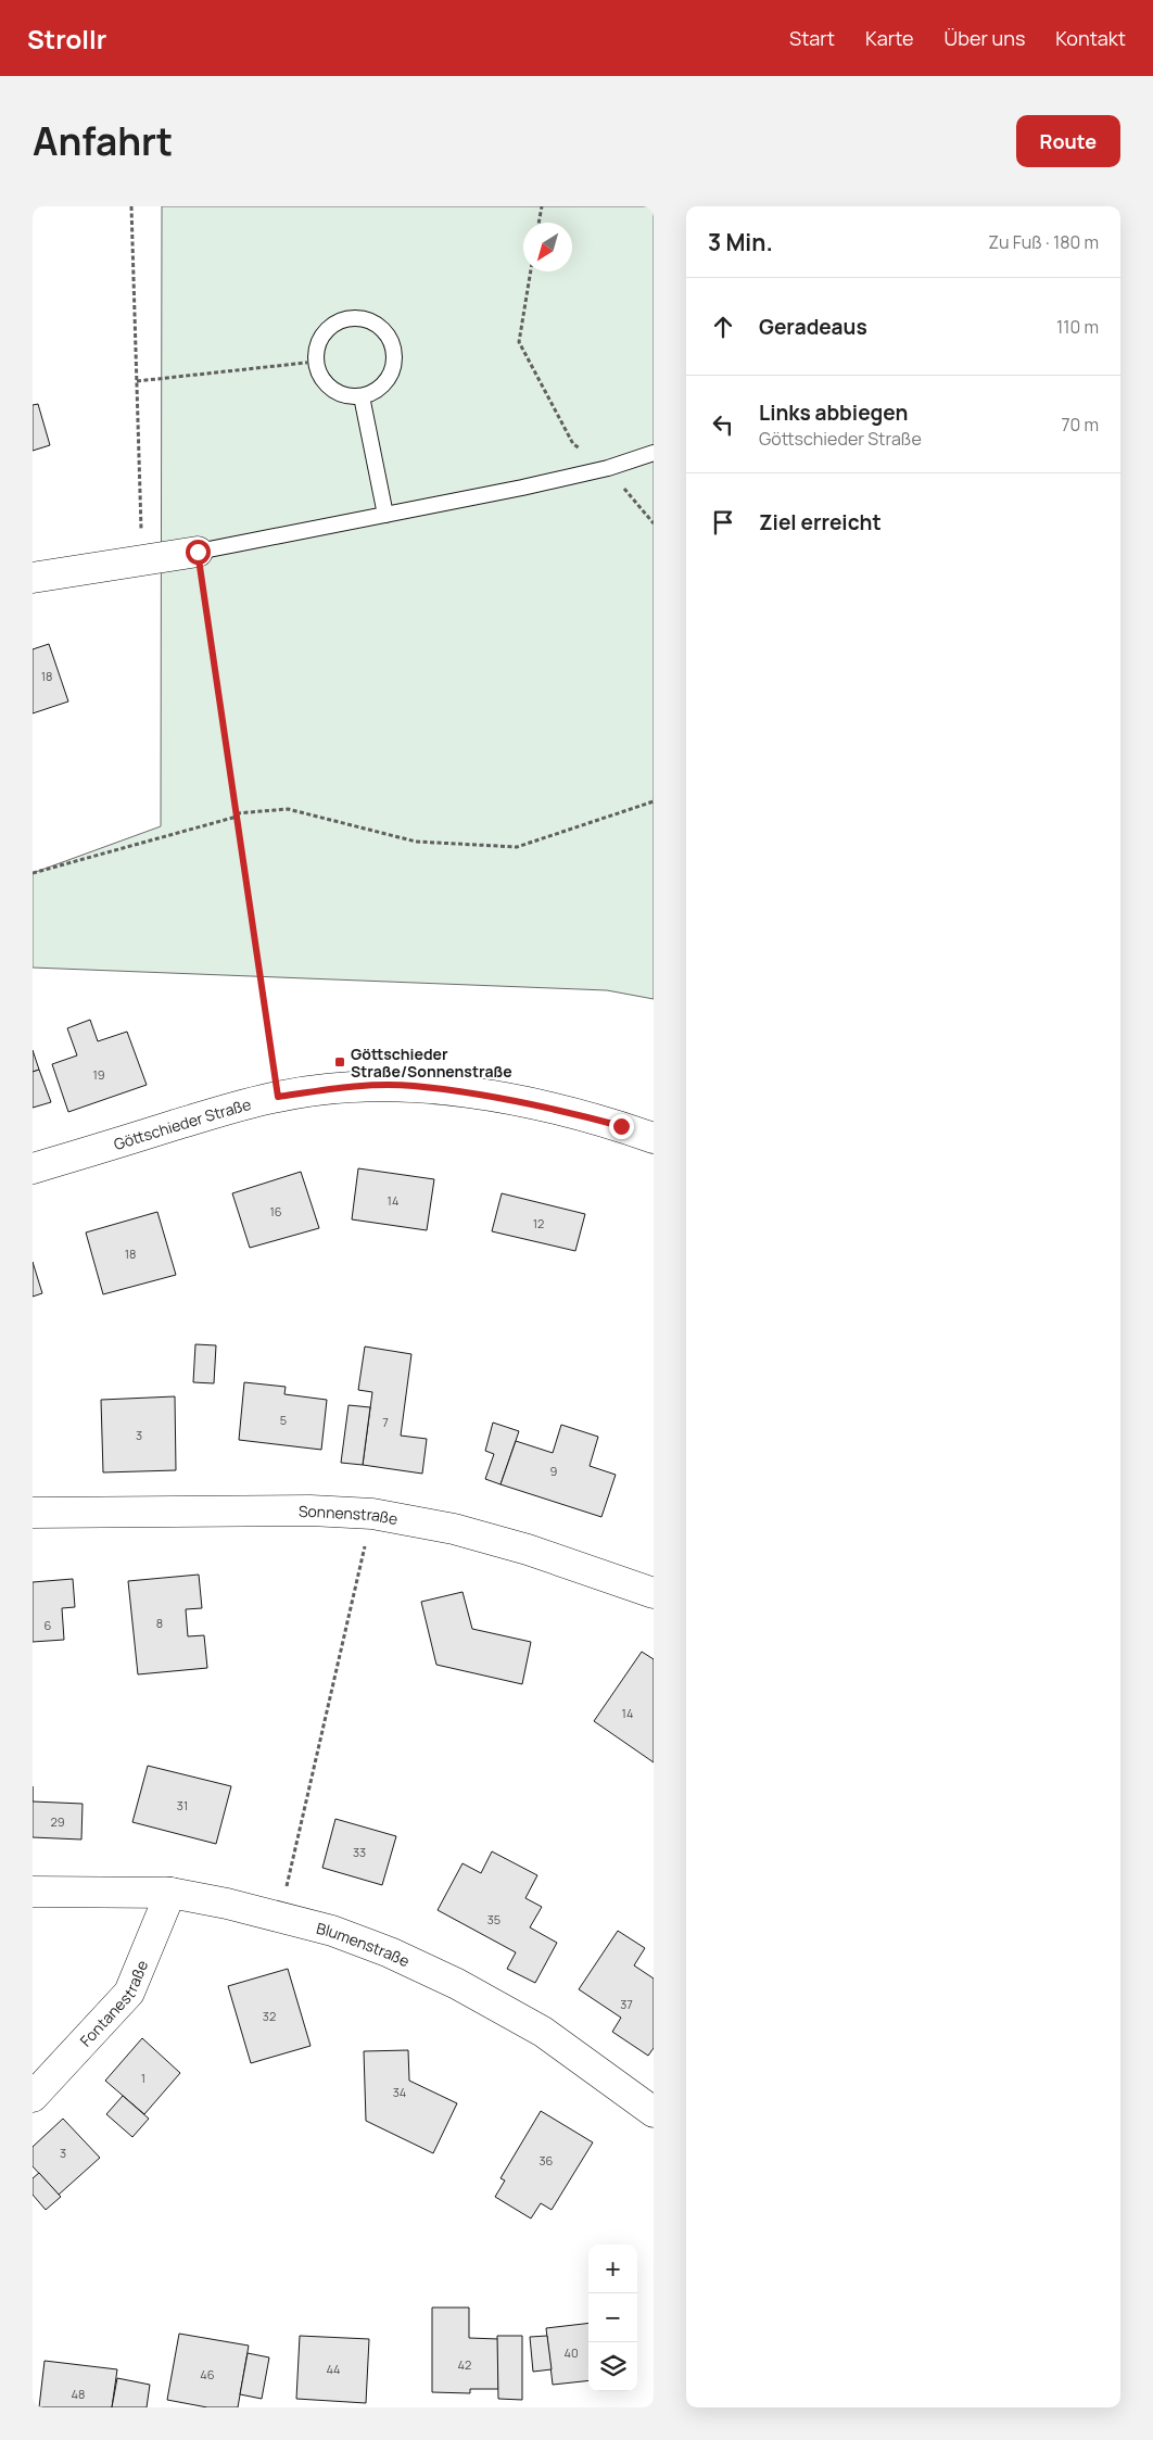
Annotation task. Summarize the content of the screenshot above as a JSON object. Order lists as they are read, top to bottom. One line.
{"streets":{"street":["Göttschieder Straße","Sonnenstraße","Blumenstraße","Fontanestraße"]},"crossings":[["Blumenstraße","Fontanestraße"]],"places":{"transit":["Göttschieder Straße/Sonnenstraße"]},"house_numbers":["18","19","14","16","12","18","5","7","3","9","8","6","14","31","29","33","35","37","32","1","34","3","36","40","42","44","46","48"],"north":"bottom left","page":{"header":"Strollr","nav":["Start","Karte","Über uns","Kontakt"],"title":"Anfahrt","buttons":"Route","heading":["3 Min.","Zu Fuß · 180 m"],"list":[["Geradeaus","110 m"],["Links abbiegen","Göttschieder Straße","70 m"],"Ziel erreicht"],"map_buttons":["+","−"]}}
